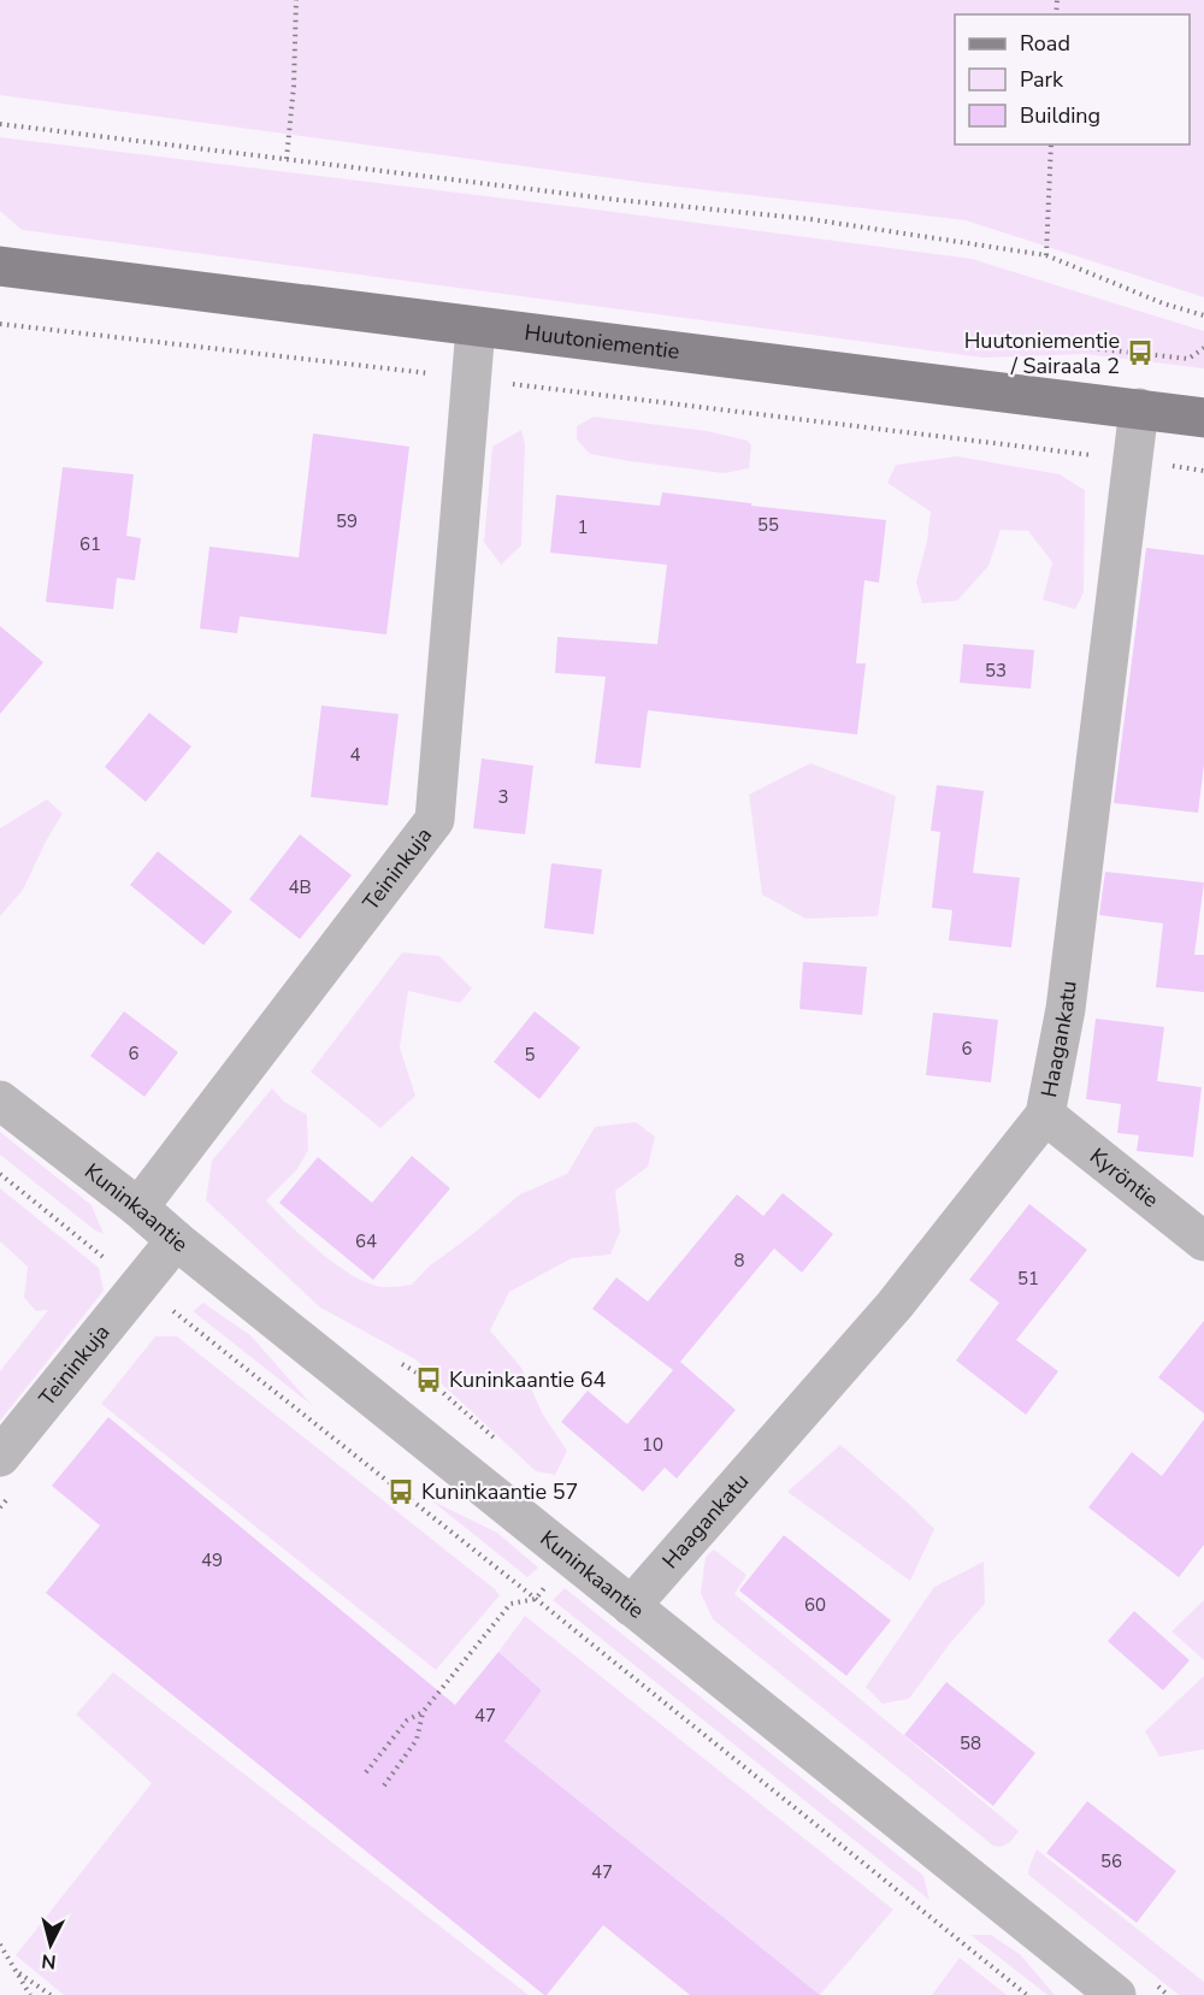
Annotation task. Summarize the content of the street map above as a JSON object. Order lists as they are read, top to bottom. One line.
{"streets":{"main road":["Huutoniementie"],"street":["Teininkuja","Haagankatu","Kyröntie","Kuninkaantie"]},"crossings":[["Huutoniementie","Teininkuja"],["Huutoniementie","Haagankatu"],["Teininkuja","Kuninkaantie"],["Haagankatu","Kyröntie"],["Haagankatu","Kuninkaantie"]],"places":{"bus stop":["Huutoniementie / Sairaala 2","Kuninkaantie 64","Kuninkaantie 57"]},"house_numbers":["59","55","1","61","53","4","3","4B","6","6","5","64","8","51","10","49","60","47","58","56","47"],"legend":["Road","Park","Building"],"north":"bottom"}
